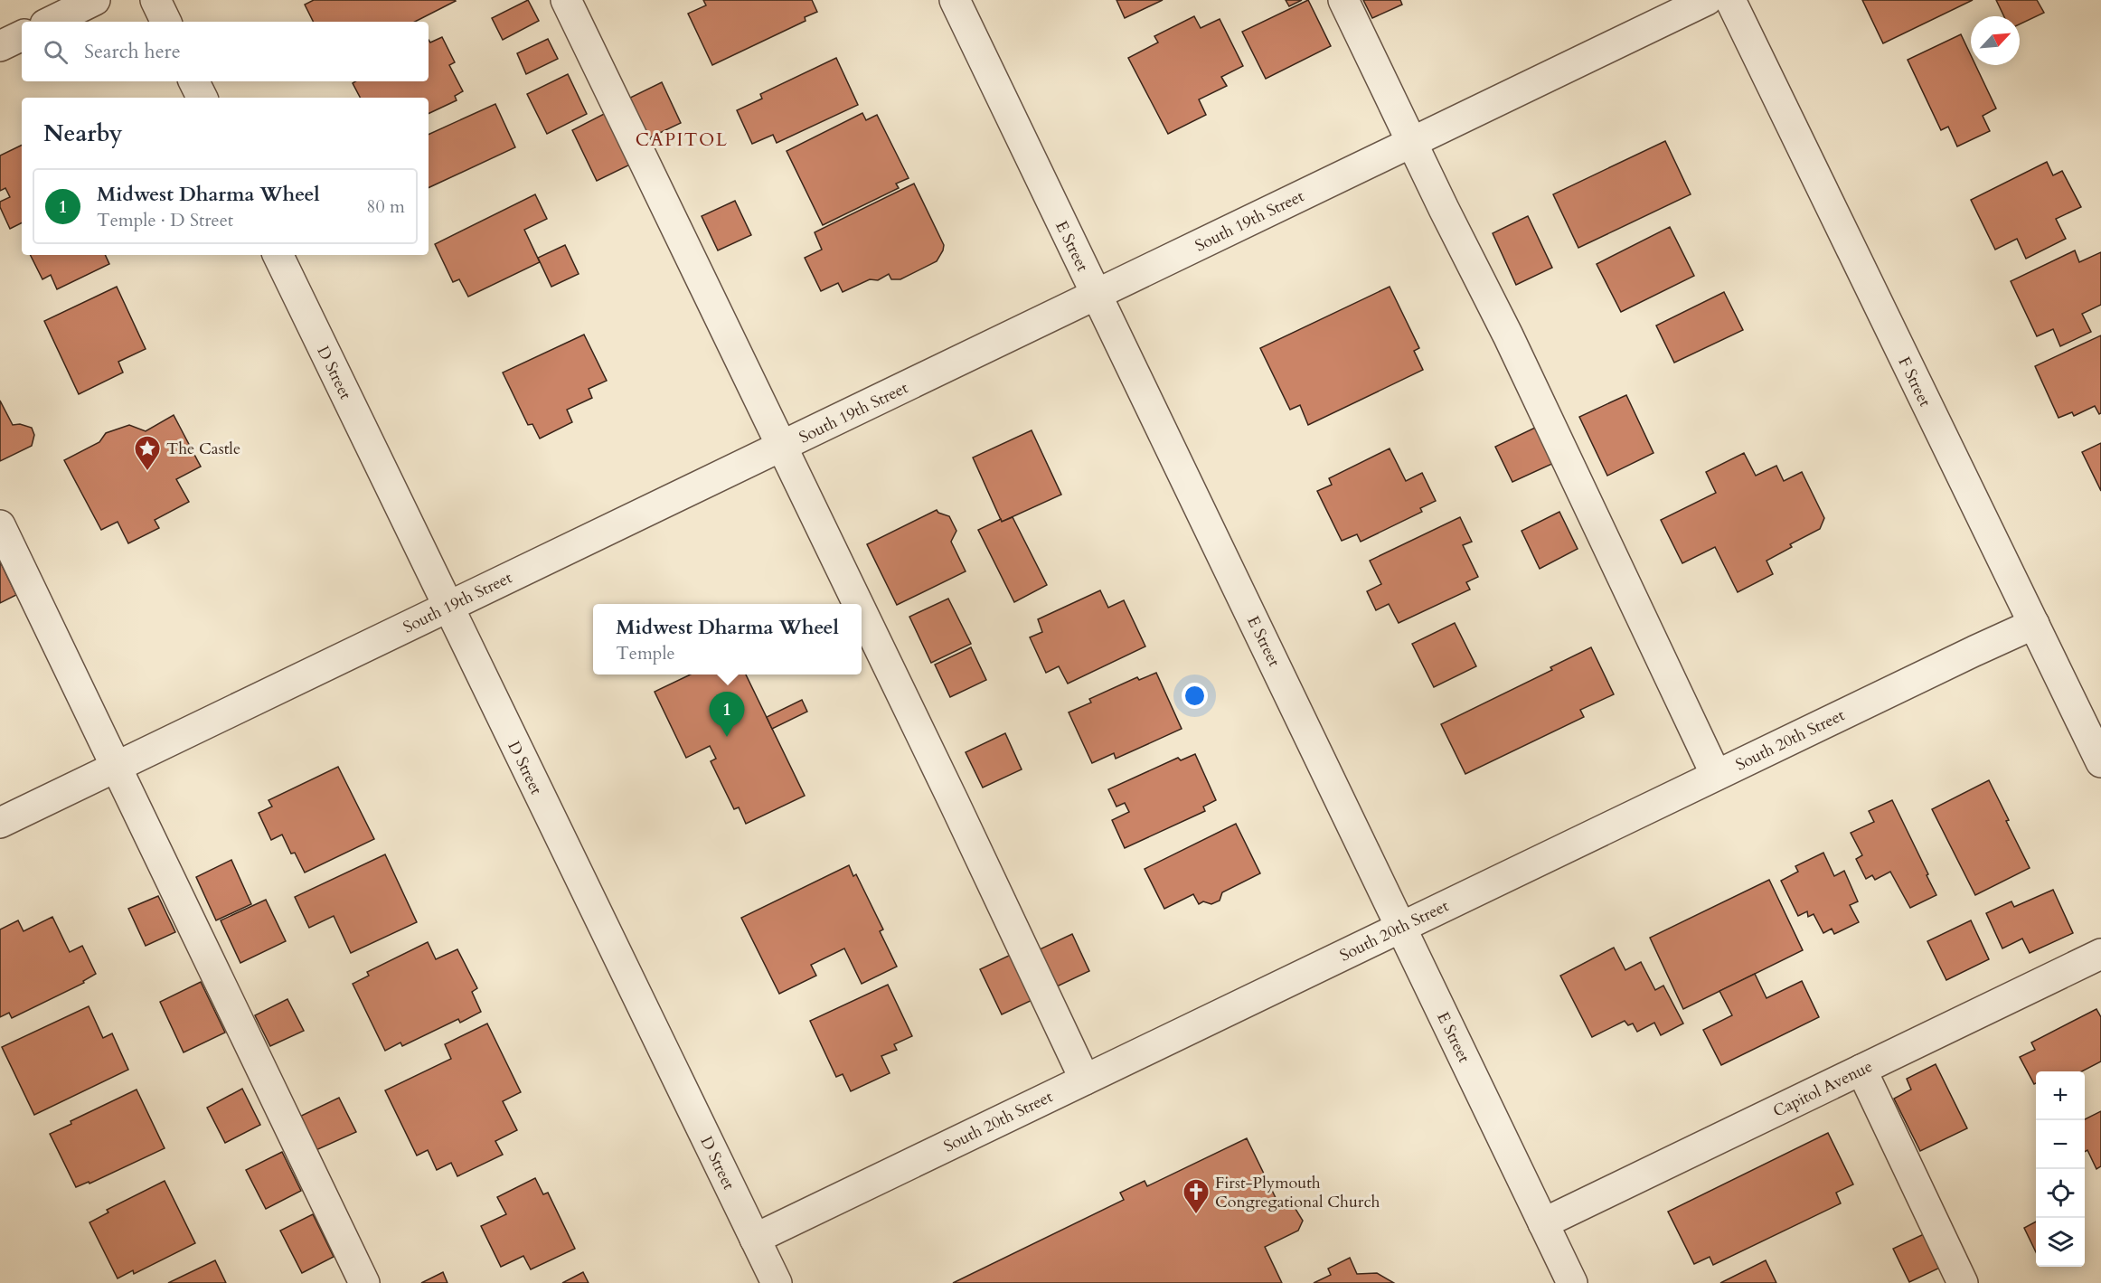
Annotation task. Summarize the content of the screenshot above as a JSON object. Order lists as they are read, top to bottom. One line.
{"streets":{"street":["South 19th Street","E Street","D Street","F Street","South 20th Street","Capitol Avenue"]},"crossings":[["South 19th Street","E Street"],["South 19th Street","D Street"],["E Street","South 20th Street"],["E Street","Capitol Avenue"],["D Street","South 20th Street"],["F Street","South 20th Street"]],"districts":["CAPITOL"],"places":{"place":["The Castle"],"church":["First-Plymouth Congregational Church"]},"north":"top right","page":{"search":"Search here","heading":"Nearby","list":[{"mark":"1","name":"Midwest Dharma Wheel","note":"Temple · D Street","value":"80 m"}],"popup":["Midwest Dharma Wheel","Temple"],"pins":"1","map_buttons":["+","−"]}}
